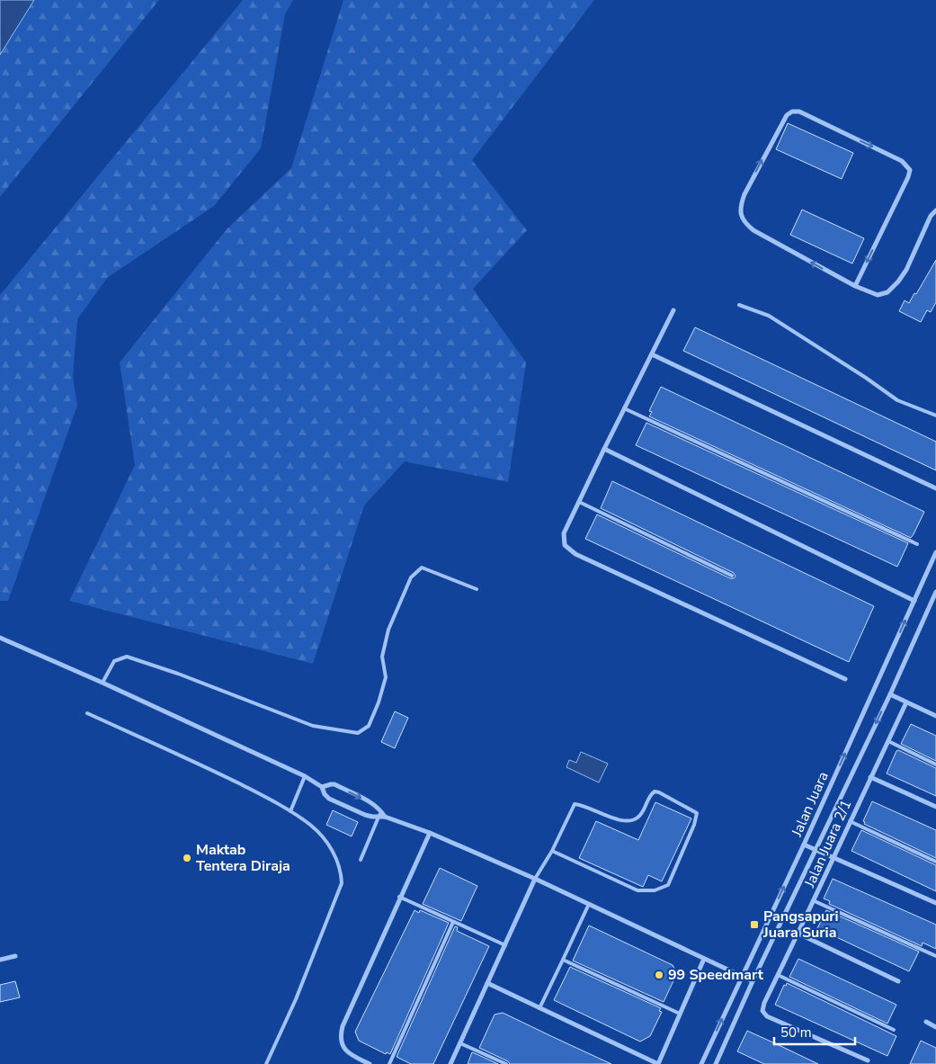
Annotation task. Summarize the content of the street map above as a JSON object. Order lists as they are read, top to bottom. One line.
{"streets":{"street":["Jalan Juara","Jalan Juara 2/1"]},"places":{"other":["Maktab Tentera Diraja","99 Speedmart"],"transit":["Pangsapuri Juara Suria"]},"scale_bar":"50 m"}
